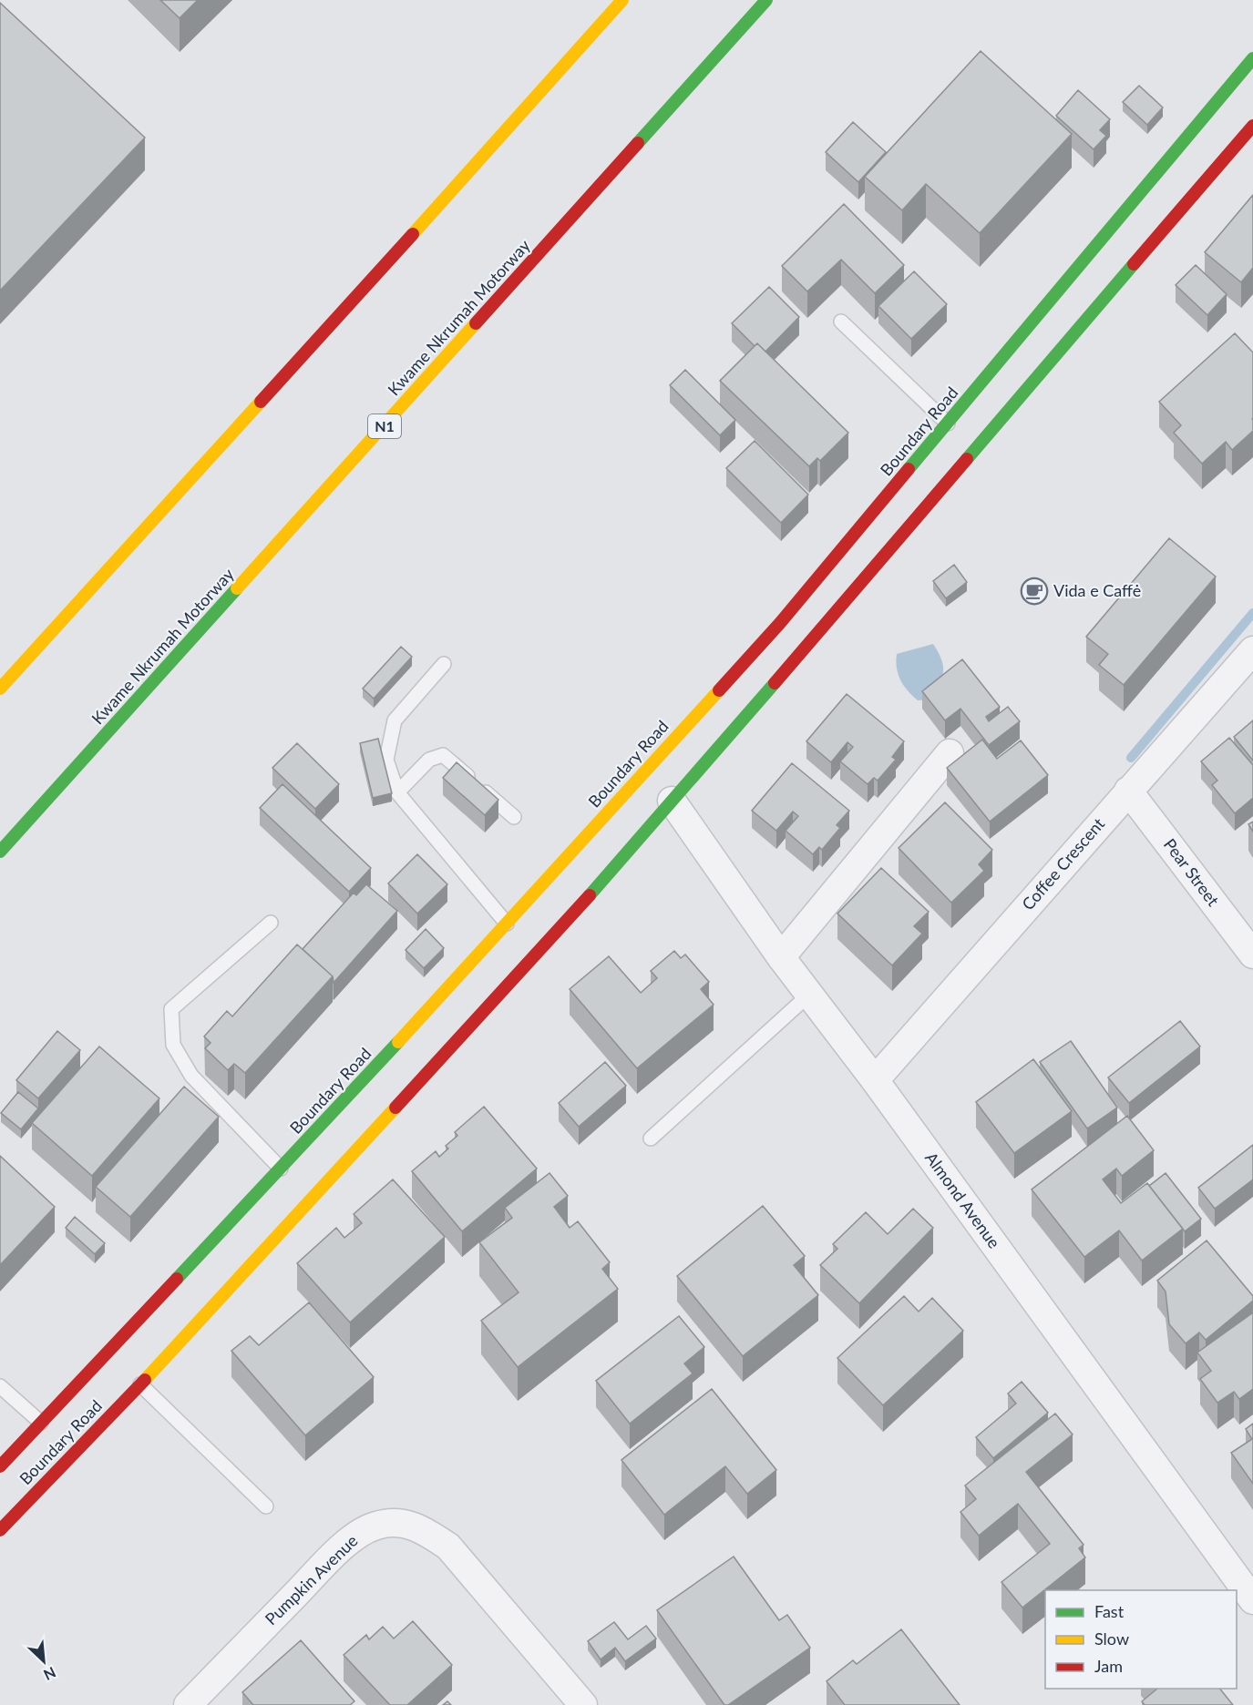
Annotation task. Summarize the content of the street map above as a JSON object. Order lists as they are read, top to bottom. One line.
{"streets":{"main road":["Kwame Nkrumah Motorway","N1","Boundary Road"],"street":["Coffee Crescent","Pear Street","Almond Avenue","Pumpkin Avenue"]},"crossings":[["Boundary Road","Almond Avenue"],["Coffee Crescent","Pear Street"],["Coffee Crescent","Almond Avenue"]],"places":{"cafe":["Vida e Caffė"]},"legend":["Fast","Slow","Jam"],"north":"bottom right"}
